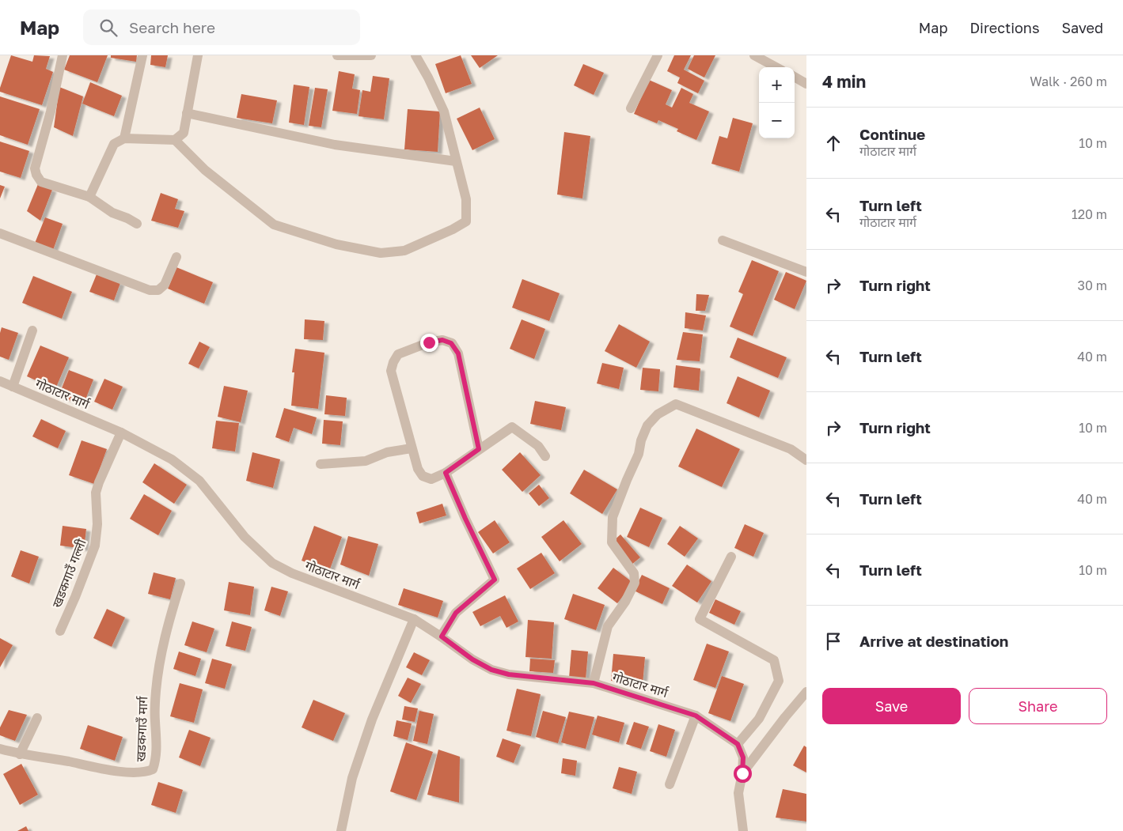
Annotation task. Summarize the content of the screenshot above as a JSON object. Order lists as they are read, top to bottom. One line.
{"streets":{"street":["गोठाटार मार्ग","खडकगाउँ गल्ली","खडकगाउँ मार्ग"]},"crossings":[["गोठाटार मार्ग","खडकगाउँ गल्ली"]],"page":{"header":"Map","search":"Search here","nav":["Map","Directions","Saved"],"heading":["4 min","Walk · 260 m"],"map_buttons":["+","−"],"list":[["Continue","गोठाटार मार्ग","10 m"],["Turn left","गोठाटार मार्ग","120 m"],["Turn right","30 m"],["Turn left","40 m"],["Turn right","10 m"],["Turn left","40 m"],["Turn left","10 m"],"Arrive at destination"],"buttons":["Save","Share"]}}
